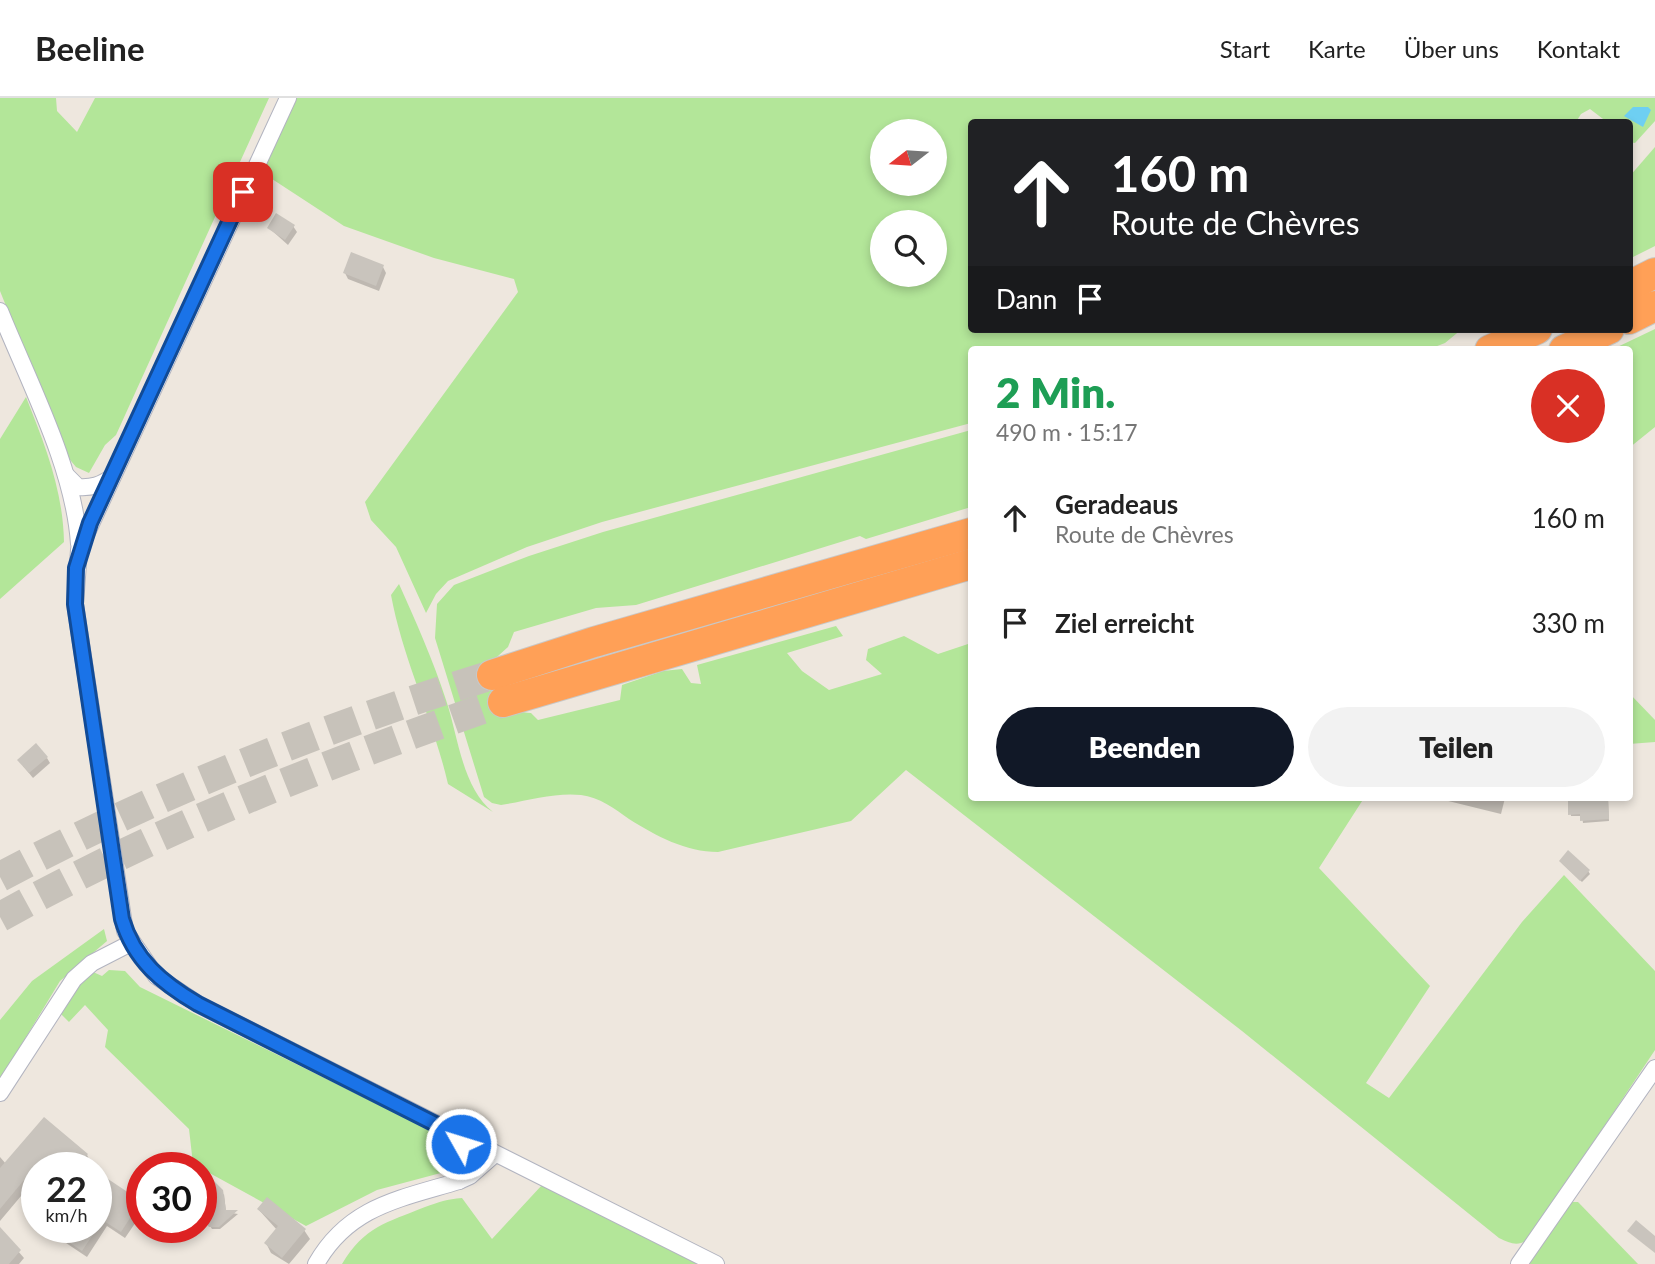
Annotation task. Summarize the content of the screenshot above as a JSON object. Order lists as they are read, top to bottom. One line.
{"north":"left","page":{"header":"Beeline","nav":["Start","Karte","Über uns","Kontakt"],"turn":["160 m","Route de Chèvres"],"then":"Dann","heading":["2 Min.","490 m · 15:17"],"list":[{"name":"Geradeaus","note":"Route de Chèvres","value":"160 m"},{"name":"Ziel erreicht","value":"330 m"}],"buttons":["Beenden","Teilen"],"speed":"22 km/h","limit":"30"}}
